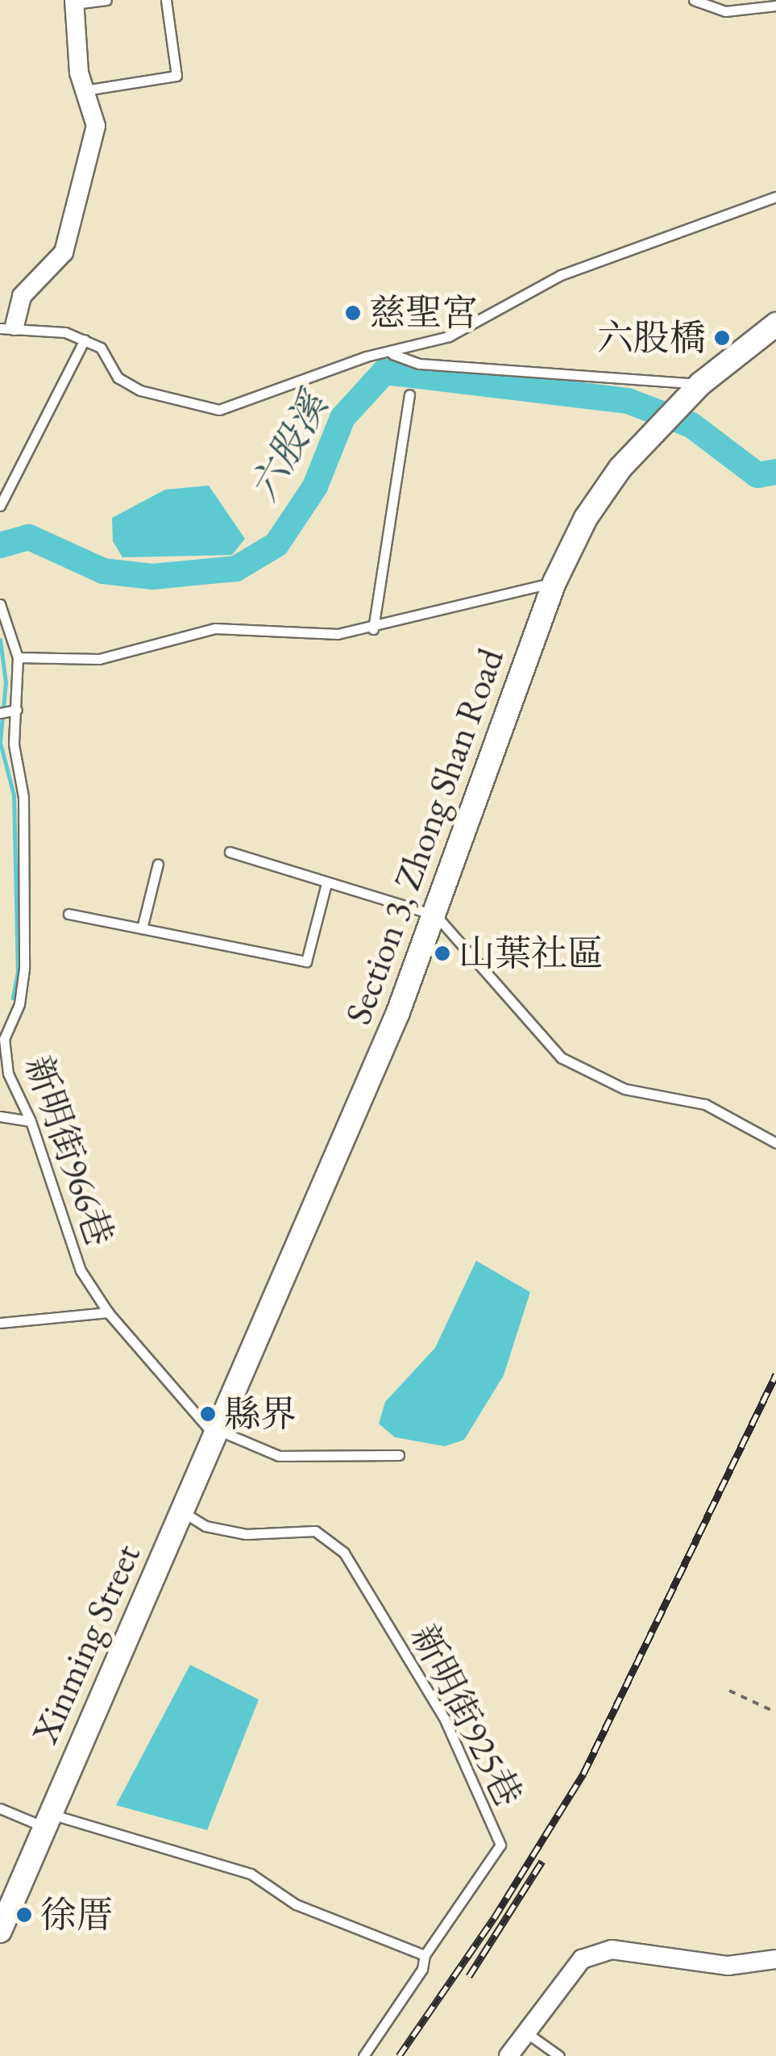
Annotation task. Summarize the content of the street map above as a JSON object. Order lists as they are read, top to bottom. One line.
{"streets":{"street":["Section 3, Zhong Shan Road","Xinming Street"],"lane":["新明街966巷","新明街925巷"]},"crossings":[["Section 3, Zhong Shan Road","新明街966巷"],["Section 3, Zhong Shan Road","Xinming Street"],["新明街966巷","Xinming Street"],["Xinming Street","新明街925巷"]],"water":["六股溪"],"places":["慈聖宮","六股橋","山葉社區","縣界","徐厝"]}
